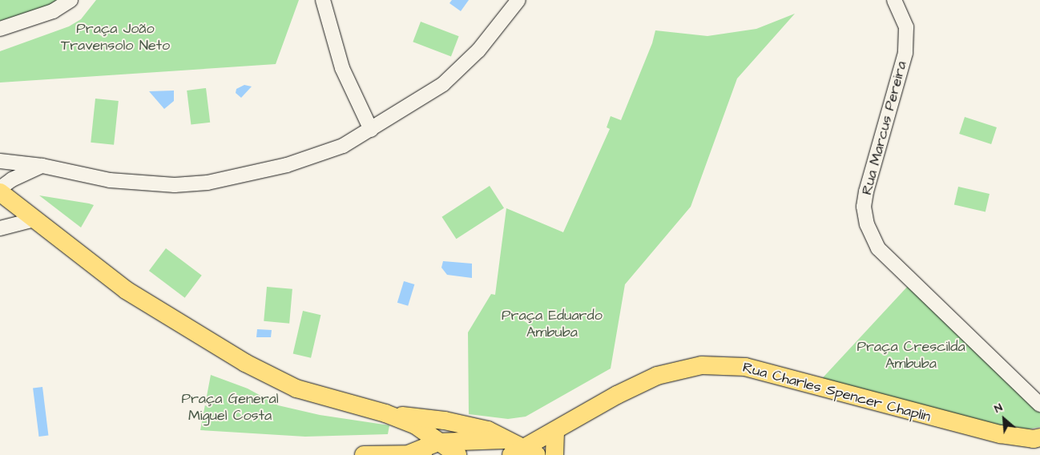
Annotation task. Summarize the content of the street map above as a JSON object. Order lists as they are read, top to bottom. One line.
{"streets":{"main road":["Rua Charles Spencer Chaplin"],"street":["Rua Marcus Pereira"]},"parks":["Praça João Travensolo Neto","Praça Eduardo Ambuba","Praça Crescilda Ambuba","Praça General Miguel Costa"],"north":"top left"}
